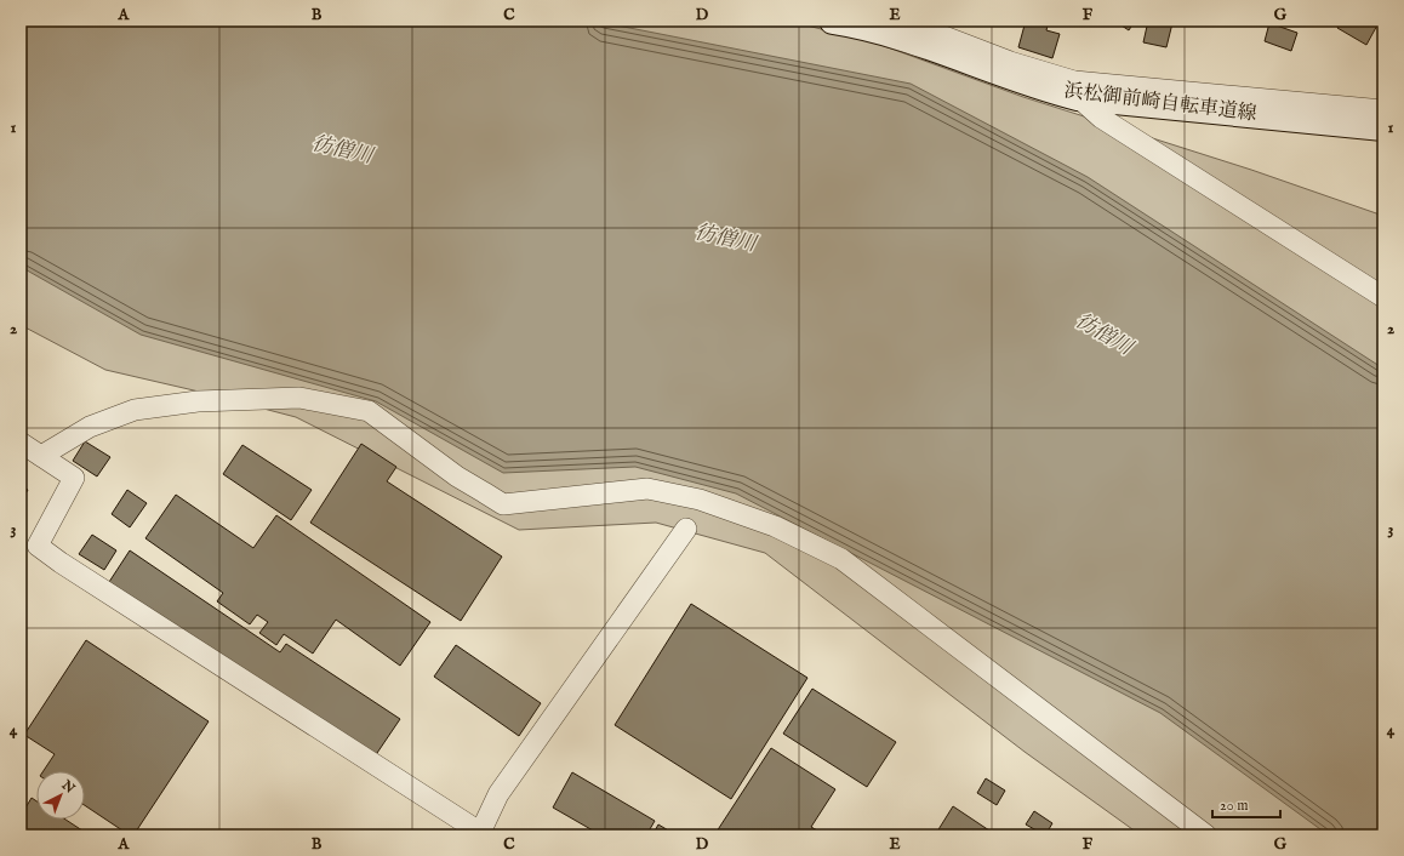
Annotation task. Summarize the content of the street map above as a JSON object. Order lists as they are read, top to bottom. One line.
{"streets":{"main road":["浜松御前崎自転車道線"]},"water":["彷僧川"],"scale_bar":"20 m","north":"top right","grid":{"columns":["A","B","C","D","E","F","G"],"rows":["1","2","3","4"]}}
